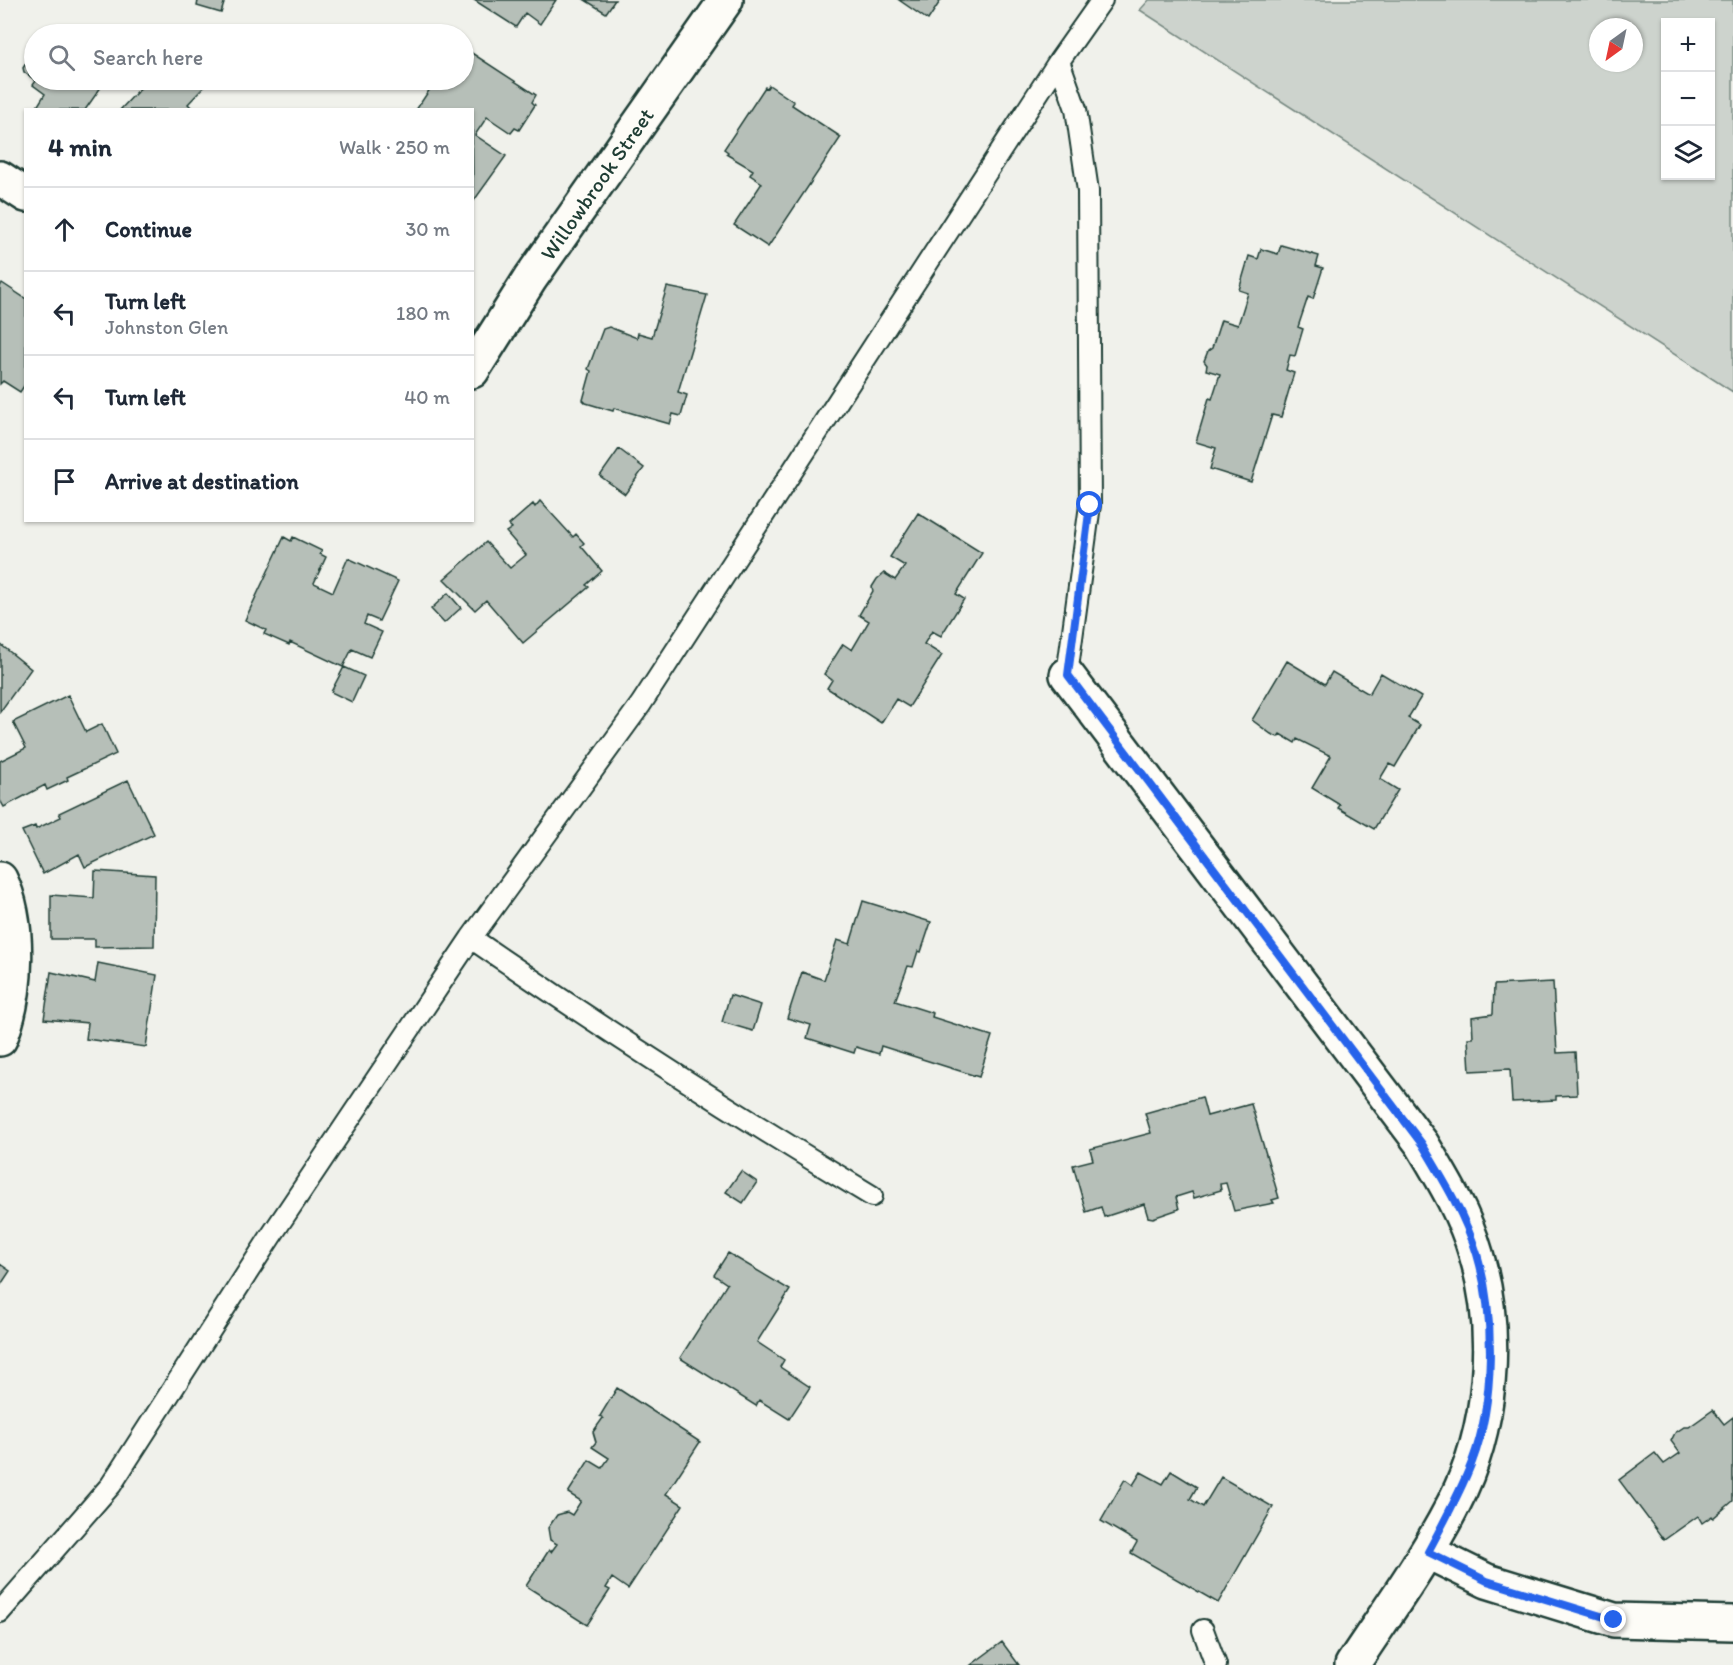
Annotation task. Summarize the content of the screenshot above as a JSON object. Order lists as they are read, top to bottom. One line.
{"streets":{"street":["Willowbrook Street"]},"north":"bottom left","page":{"map_buttons":["+","−"],"search":"Search here","heading":["4 min","Walk · 250 m"],"list":[["Continue","30 m"],["Turn left","Johnston Glen","180 m"],["Turn left","40 m"],"Arrive at destination"]}}
